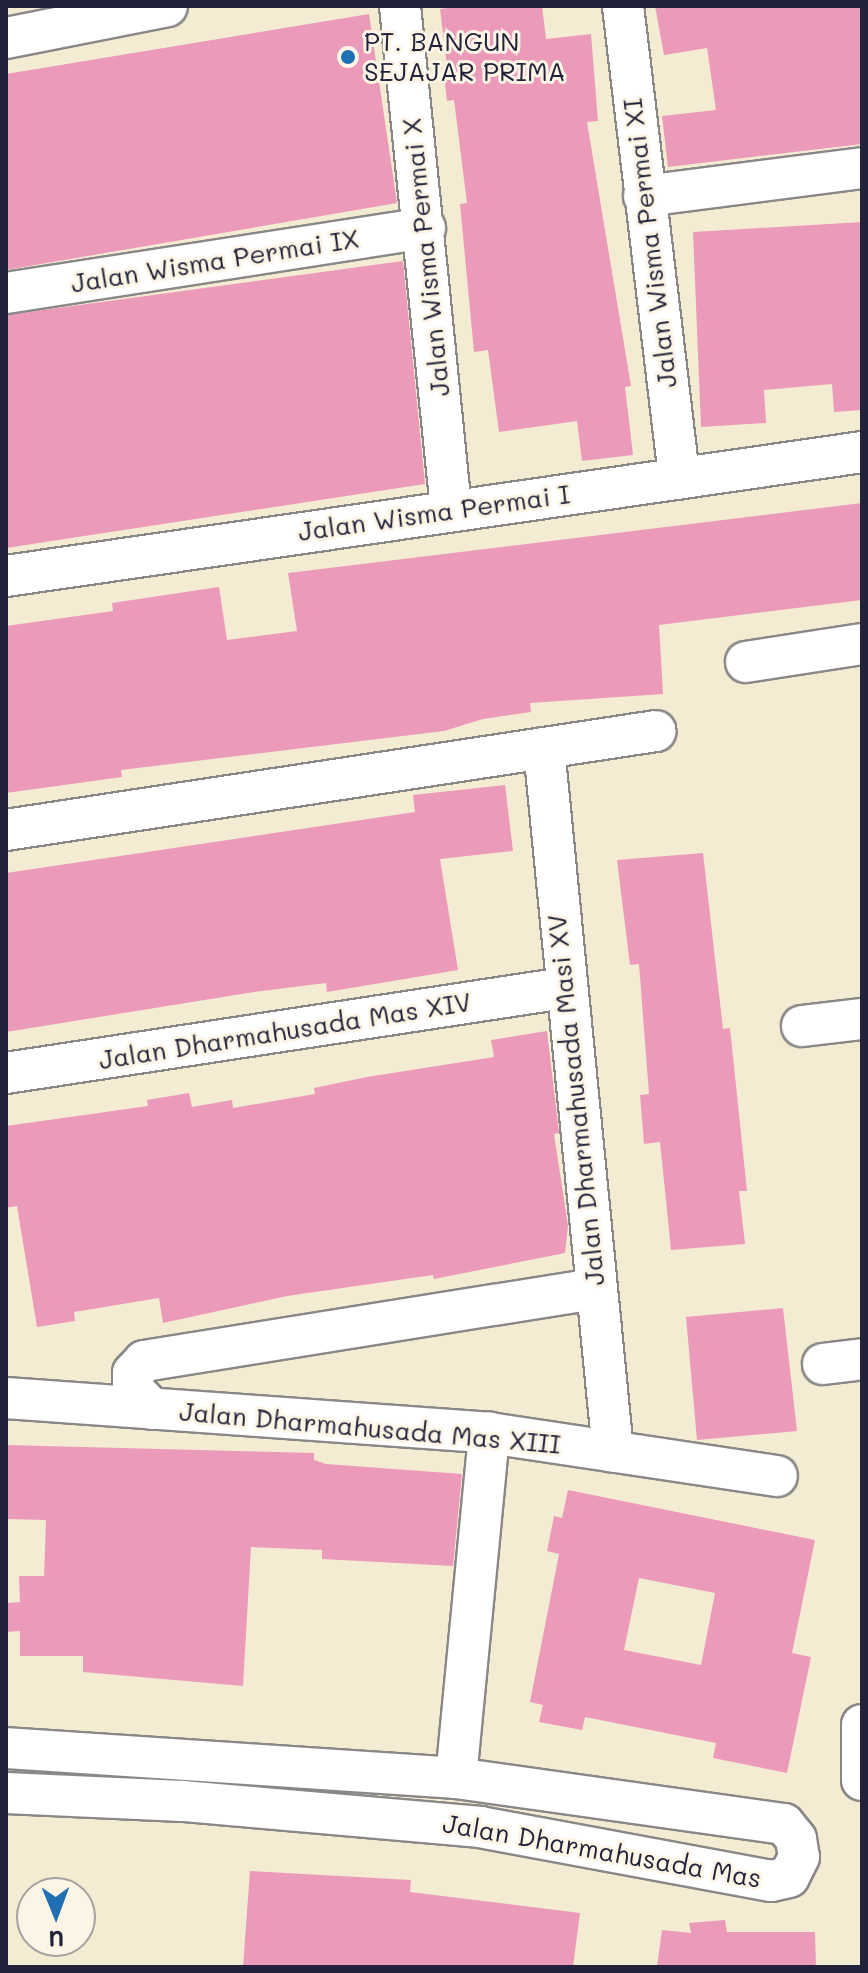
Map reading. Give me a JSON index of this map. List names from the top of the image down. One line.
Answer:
{"streets":{"street":["Jalan Wisma Permai XI","Jalan Wisma Permai X","Jalan Wisma Permai IX","Jalan Wisma Permai I","Jalan Dharmahusada Mas XIV","Jalan Dharmahusada Masi XV","Jalan Dharmahusada Mas XIII","Jalan Dharmahusada Mas"]},"crossings":[["Jalan Wisma Permai XI","Jalan Wisma Permai I"],["Jalan Wisma Permai X","Jalan Wisma Permai IX"],["Jalan Wisma Permai X","Jalan Wisma Permai I"],["Jalan Dharmahusada Mas XIV","Jalan Dharmahusada Masi XV"],["Jalan Dharmahusada Masi XV","Jalan Dharmahusada Mas XIII"]],"places":["PT. BANGUN SEJAJAR PRIMA"],"north":"bottom"}
